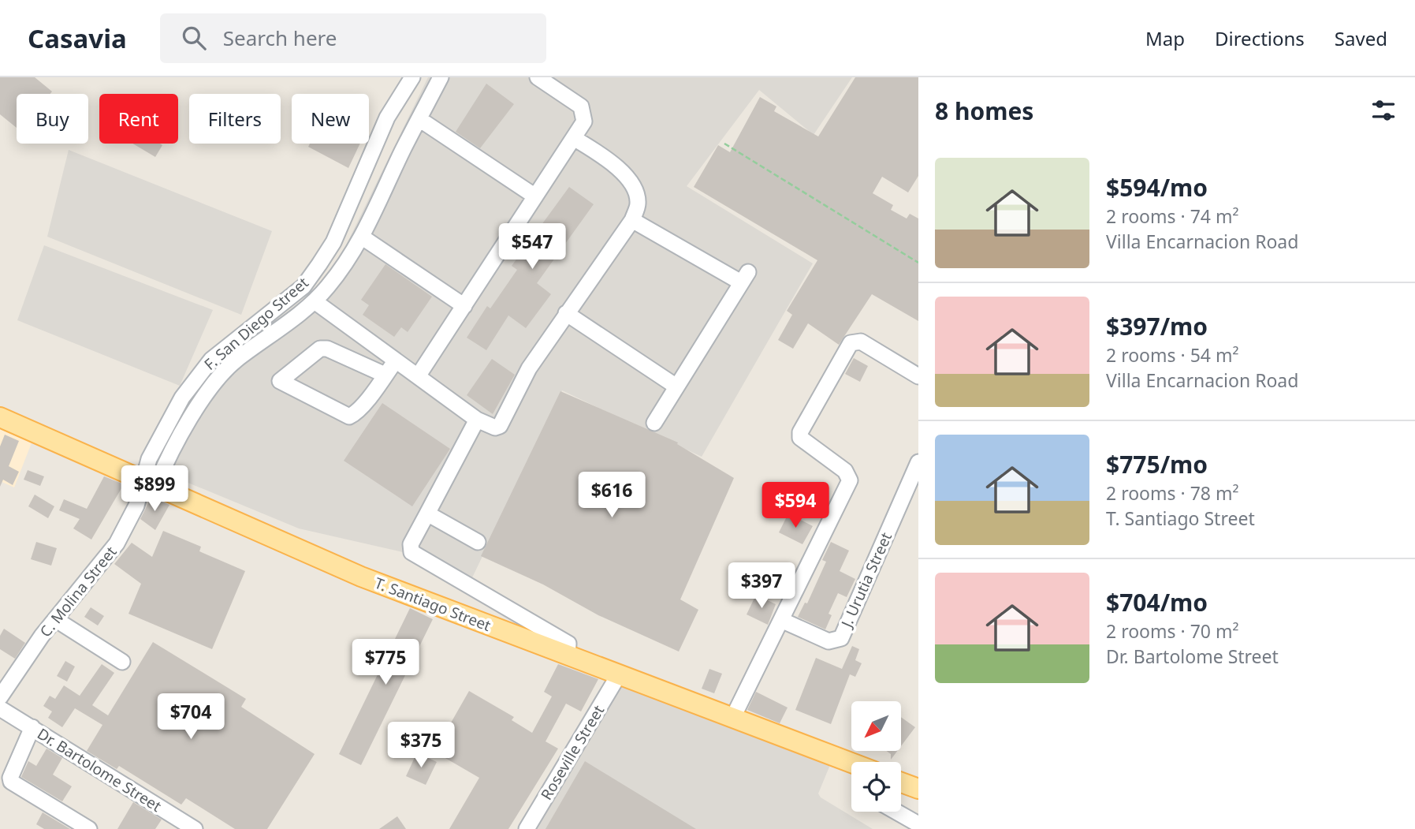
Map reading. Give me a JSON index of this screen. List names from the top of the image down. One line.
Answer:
{"streets":{"main road":["T. Santiago Street"],"street":["F. San Diego Street","J. Urutia Street","C. Molina Street","Roseville Street","Dr. Bartolome Street"]},"crossings":[["F. San Diego Street","C. Molina Street"],["F. San Diego Street","T. Santiago Street"],["C. Molina Street","T. Santiago Street"],["T. Santiago Street","Roseville Street"]],"north":"bottom left","page":{"header":"Casavia","search":"Search here","nav":["Map","Directions","Saved"],"heading":"8 homes","chip":["Buy","Rent","Filters","New"],"list":[{"name":"$594/mo","note":"2 rooms · 74 m² · Villa Encarnacion Road"},{"name":"$397/mo","note":"2 rooms · 54 m² · Villa Encarnacion Road"},{"name":"$775/mo","note":"2 rooms · 78 m² · T. Santiago Street"},{"name":"$704/mo","note":"2 rooms · 70 m² · Dr. Bartolome Street"}],"price":["$547","$899","$616","$594","$397","$775","$704","$375"]}}
